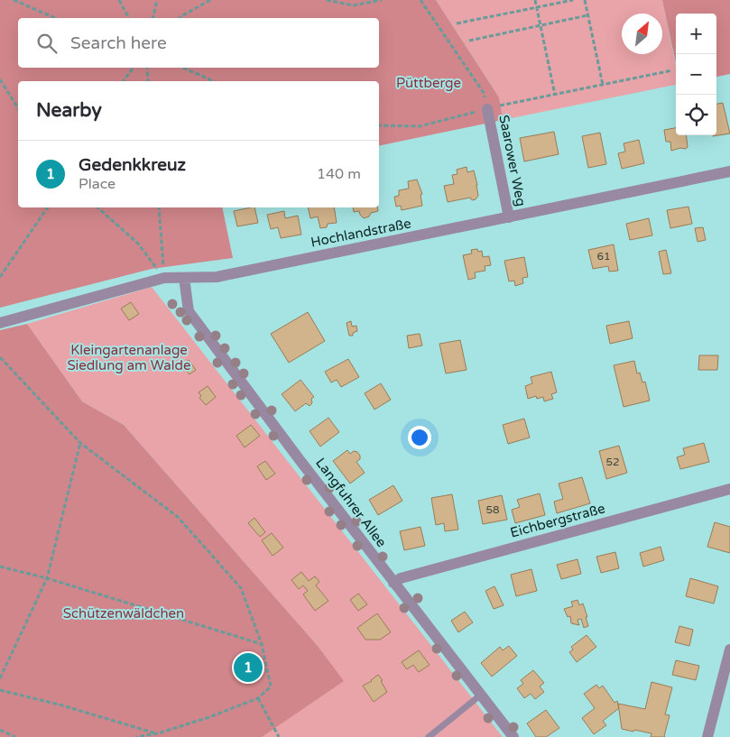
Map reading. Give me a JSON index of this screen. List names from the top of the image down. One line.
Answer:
{"streets":{"street":["Saarower Weg","Hochlandstraße","Langfuhrer Allee","Eichbergstraße"]},"crossings":[["Saarower Weg","Hochlandstraße"],["Hochlandstraße","Langfuhrer Allee"],["Langfuhrer Allee","Eichbergstraße"]],"parks":["Püttberge","Kleingartenanlage Siedlung am Walde","Schützenwäldchen"],"house_numbers":["61","52","58"],"north":"top right","page":{"map_buttons":["+","−"],"search":"Search here","heading":"Nearby","list":[{"mark":"1","name":"Gedenkkreuz","note":"Place","value":"140 m"}],"pins":"1"}}
